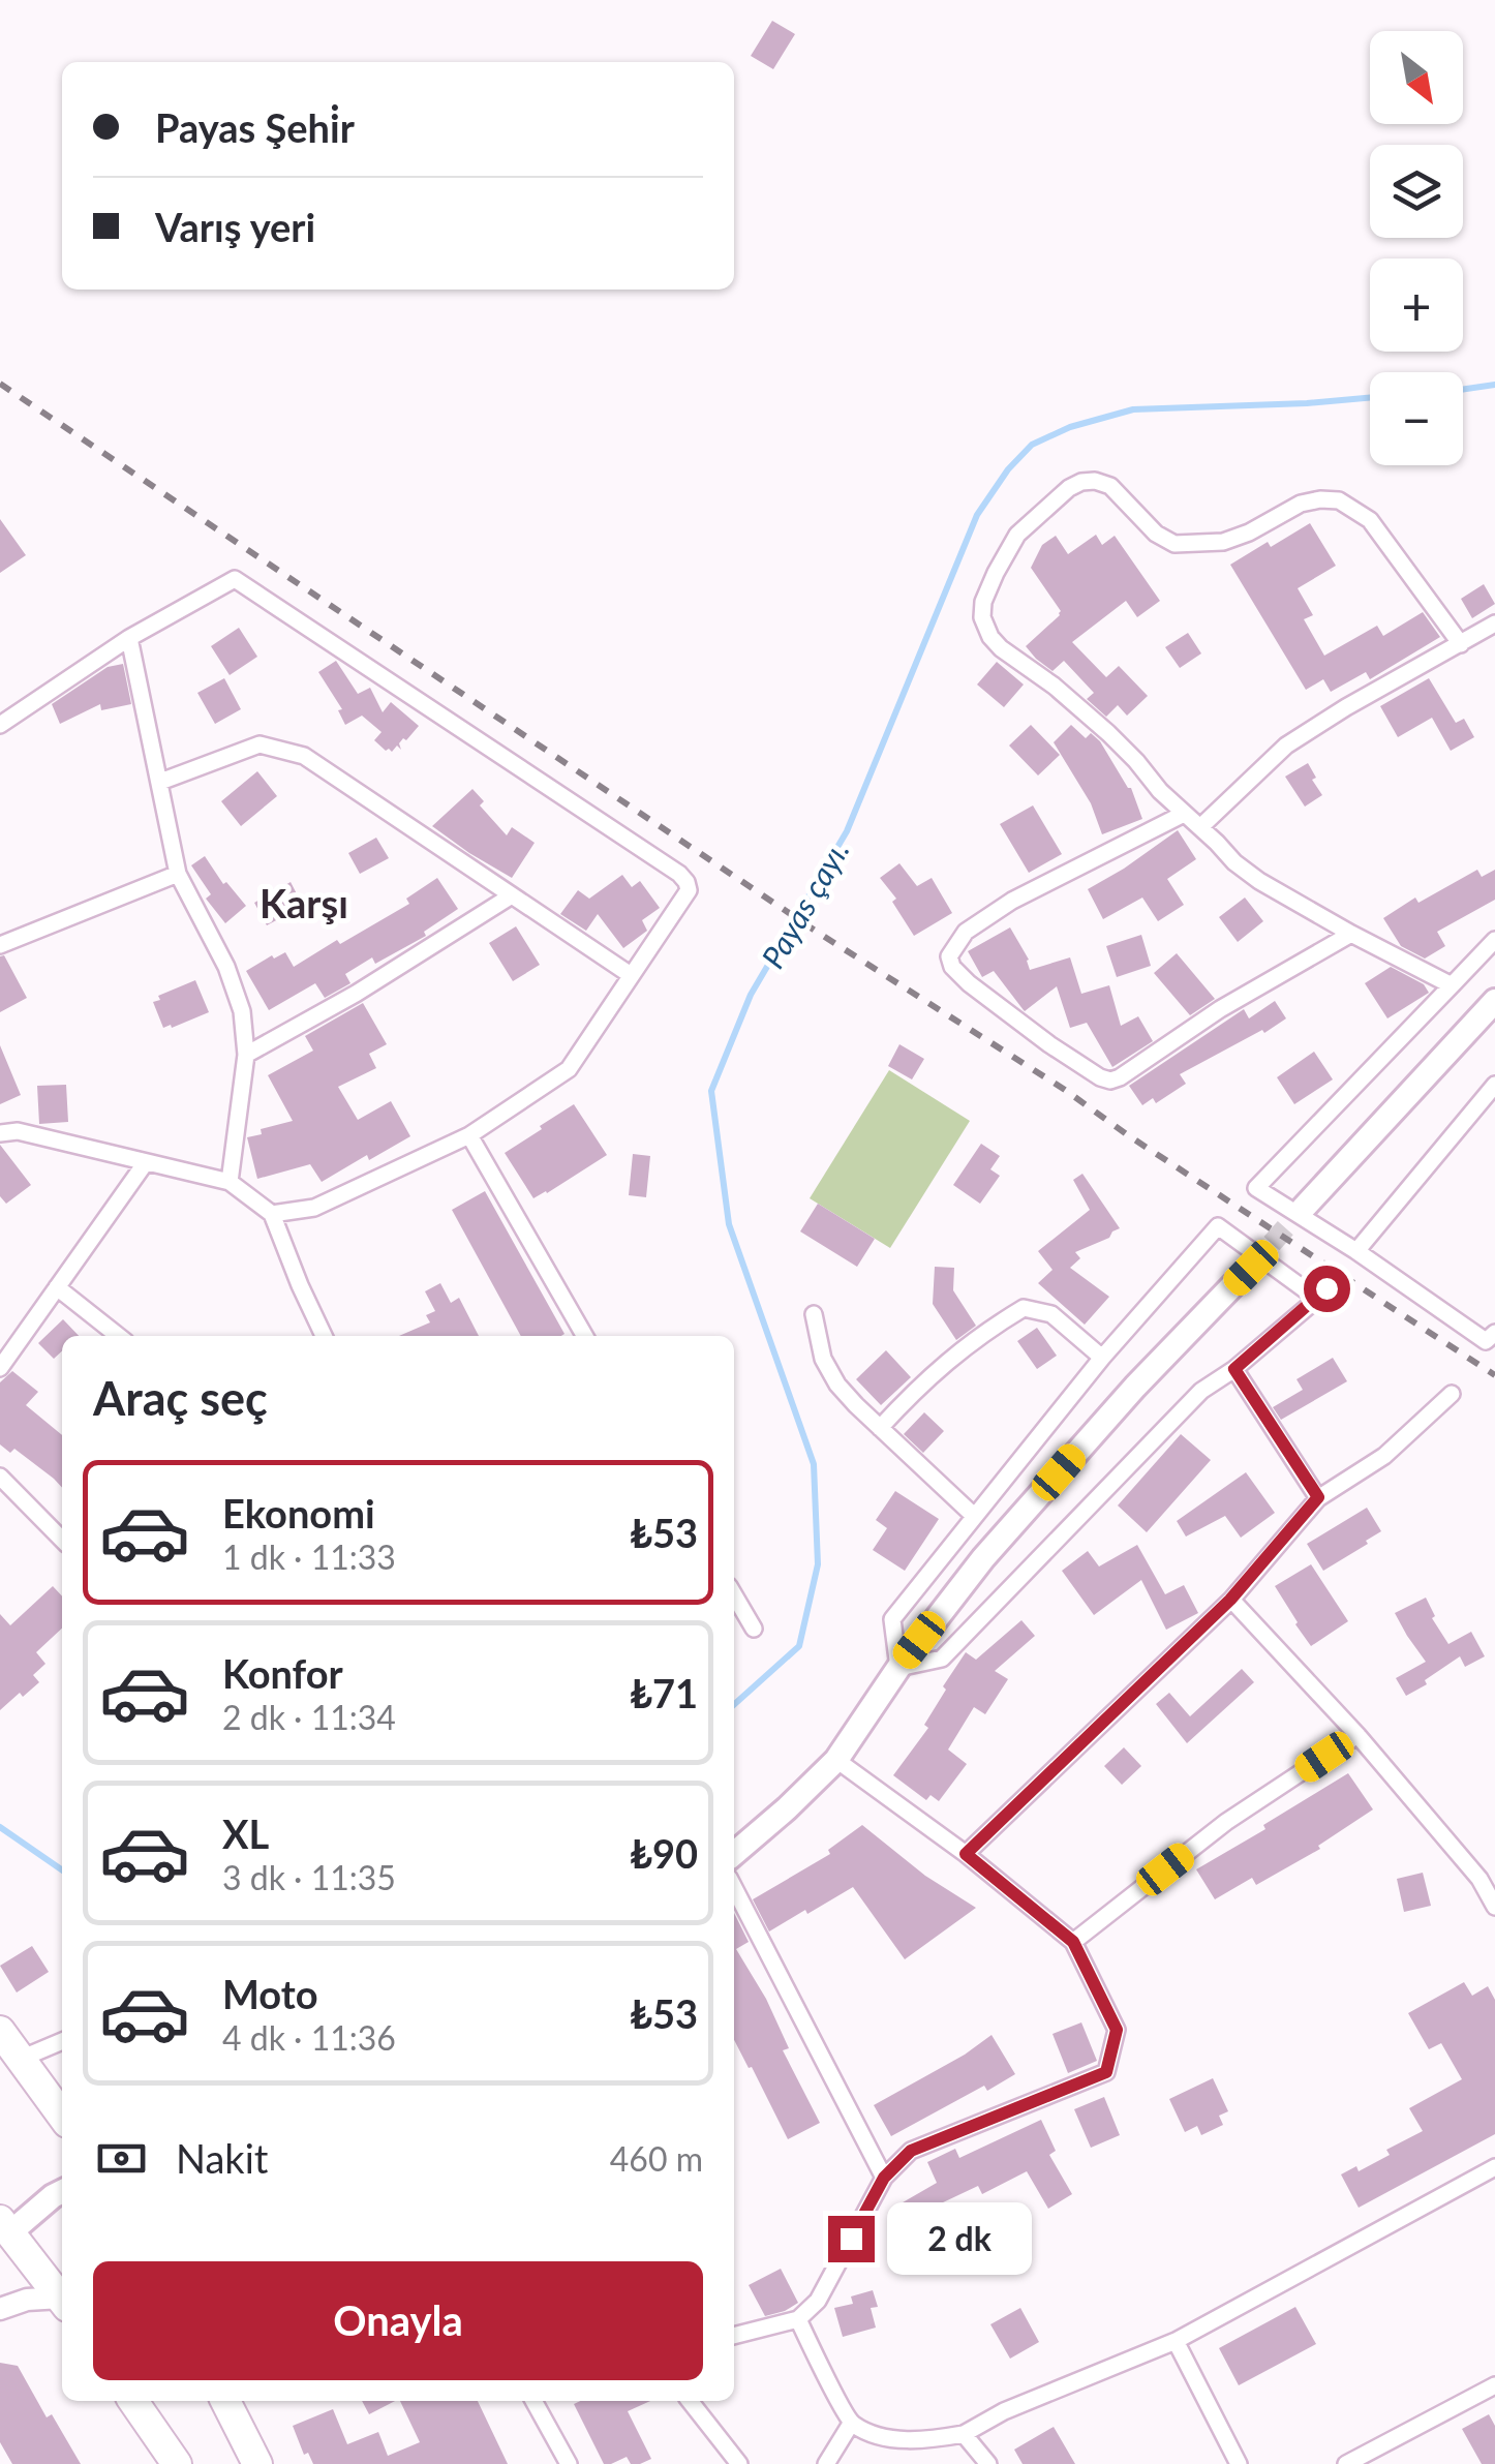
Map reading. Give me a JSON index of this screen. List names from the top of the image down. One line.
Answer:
{"districts":["Karşı"],"water":["Payas çayı."],"north":"bottom right","page":{"map_buttons":["+","−"],"banner":["Payas Şehi̇r","Varış yeri"],"heading":"Araç seç","list":[{"name":"Ekonomi","note":"1 dk · 11:33","value":"₺53"},{"name":"Konfor","note":"2 dk · 11:34","value":"₺71"},{"name":"XL","note":"3 dk · 11:35","value":"₺90"},{"name":"Moto","note":"4 dk · 11:36","value":"₺53"}],"pay":["Nakit","460 m"],"bubble":"2 dk","buttons":"Onayla"}}
